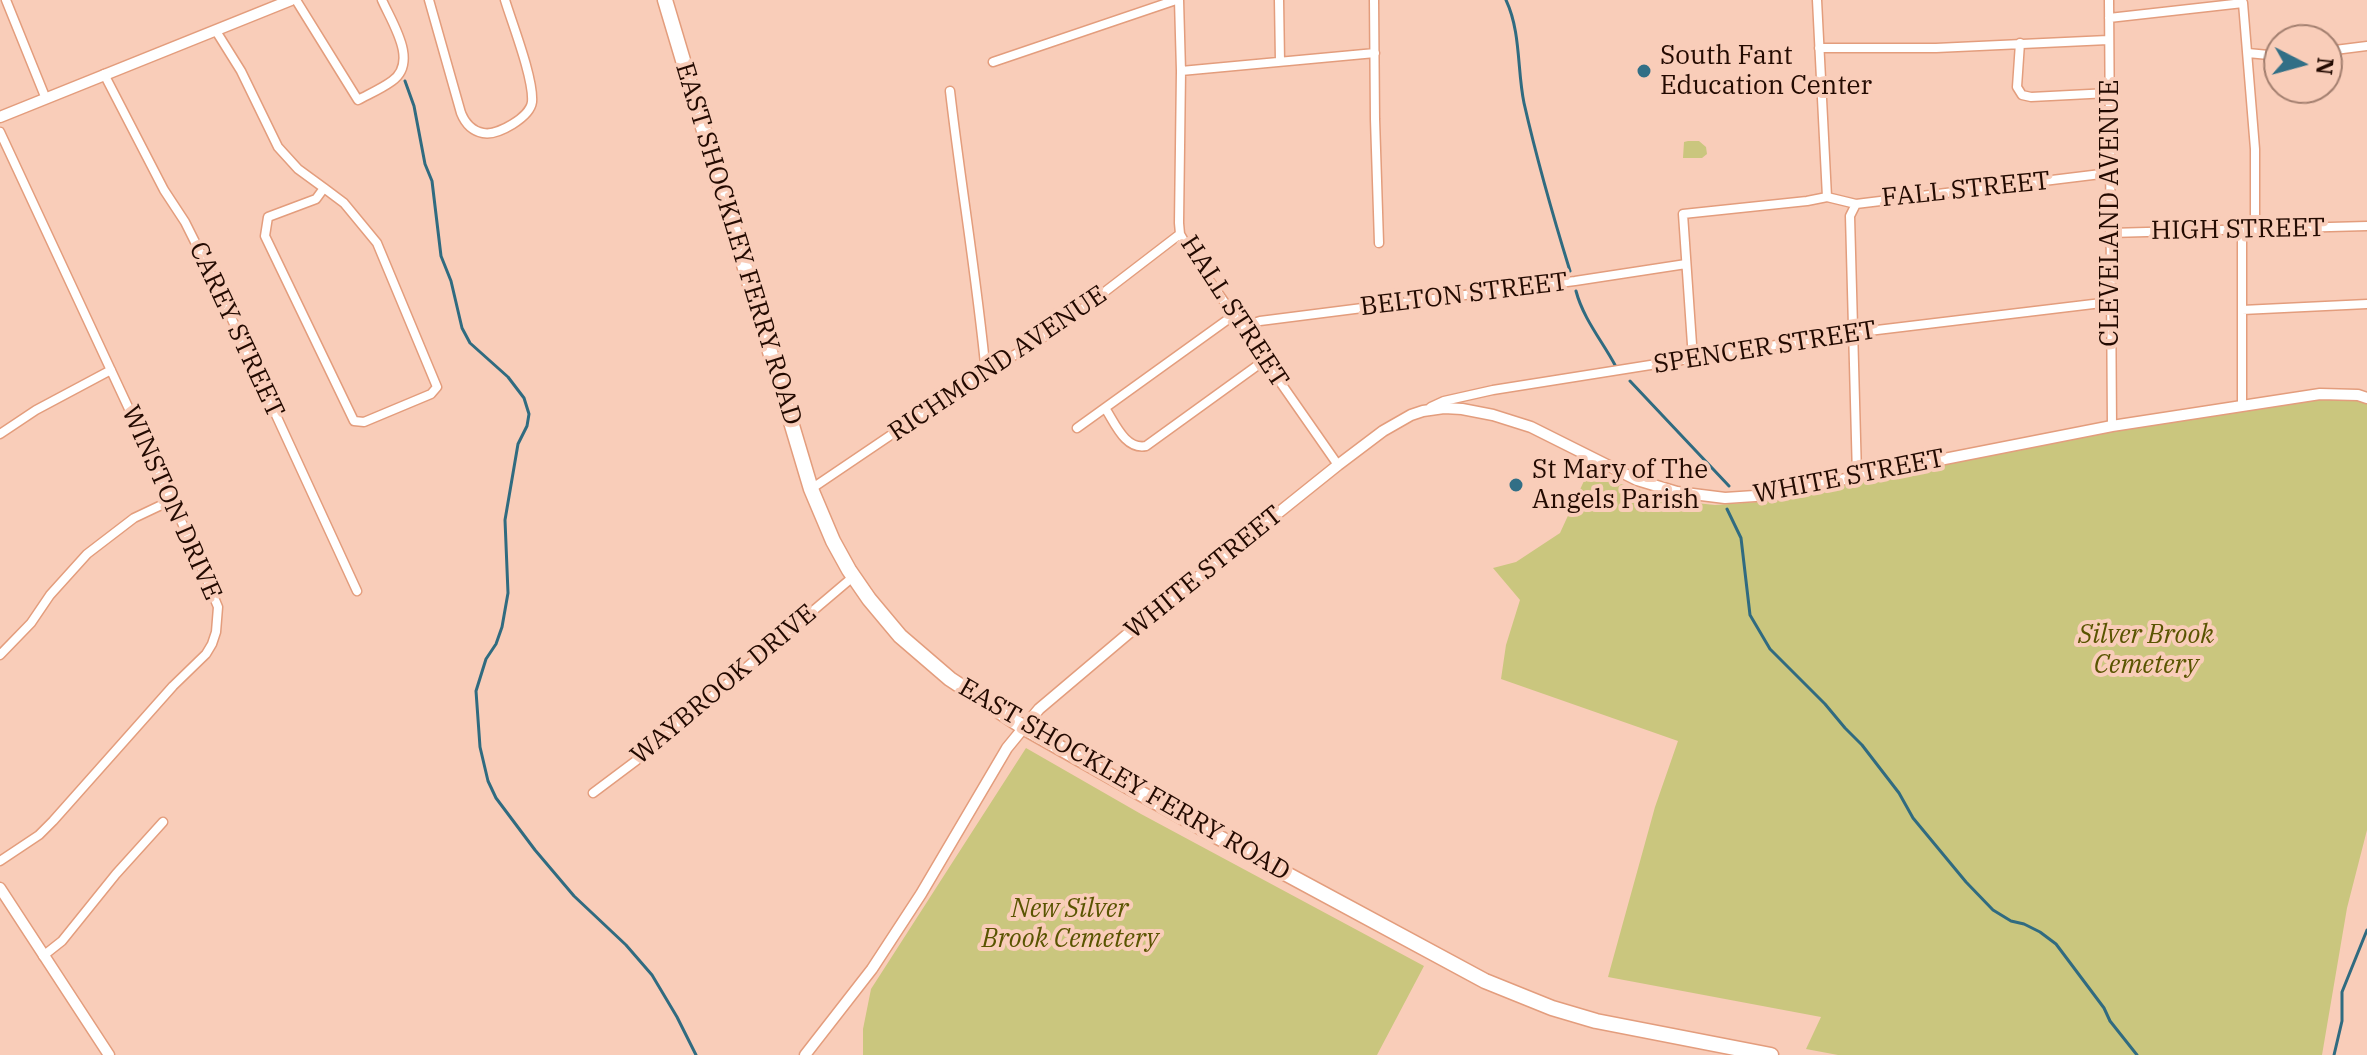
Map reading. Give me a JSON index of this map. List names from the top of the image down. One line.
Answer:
{"streets":{"highway":["EAST SHOCKLEY FERRY ROAD"],"street":["FALL STREET","CLEVELAND AVENUE","HIGH STREET","BELTON STREET","HALL STREET","CAREY STREET","SPENCER STREET","RICHMOND AVENUE","WHITE STREET","WINSTON DRIVE","WAYBROOK DRIVE"]},"crossings":[["FALL STREET","CLEVELAND AVENUE"],["FALL STREET","SPENCER STREET"],["FALL STREET","WHITE STREET"],["CLEVELAND AVENUE","HIGH STREET"],["CLEVELAND AVENUE","SPENCER STREET"],["CLEVELAND AVENUE","WHITE STREET"],["EAST SHOCKLEY FERRY ROAD","RICHMOND AVENUE"],["EAST SHOCKLEY FERRY ROAD","WHITE STREET"],["EAST SHOCKLEY FERRY ROAD","WAYBROOK DRIVE"],["BELTON STREET","HALL STREET"],["HALL STREET","RICHMOND AVENUE"],["HALL STREET","WHITE STREET"],["SPENCER STREET","WHITE STREET"]],"parks":["Silver Brook Cemetery","New Silver Brook Cemetery"],"places":["South Fant Education Center","St Mary of The Angels Parish"],"north":"right"}
